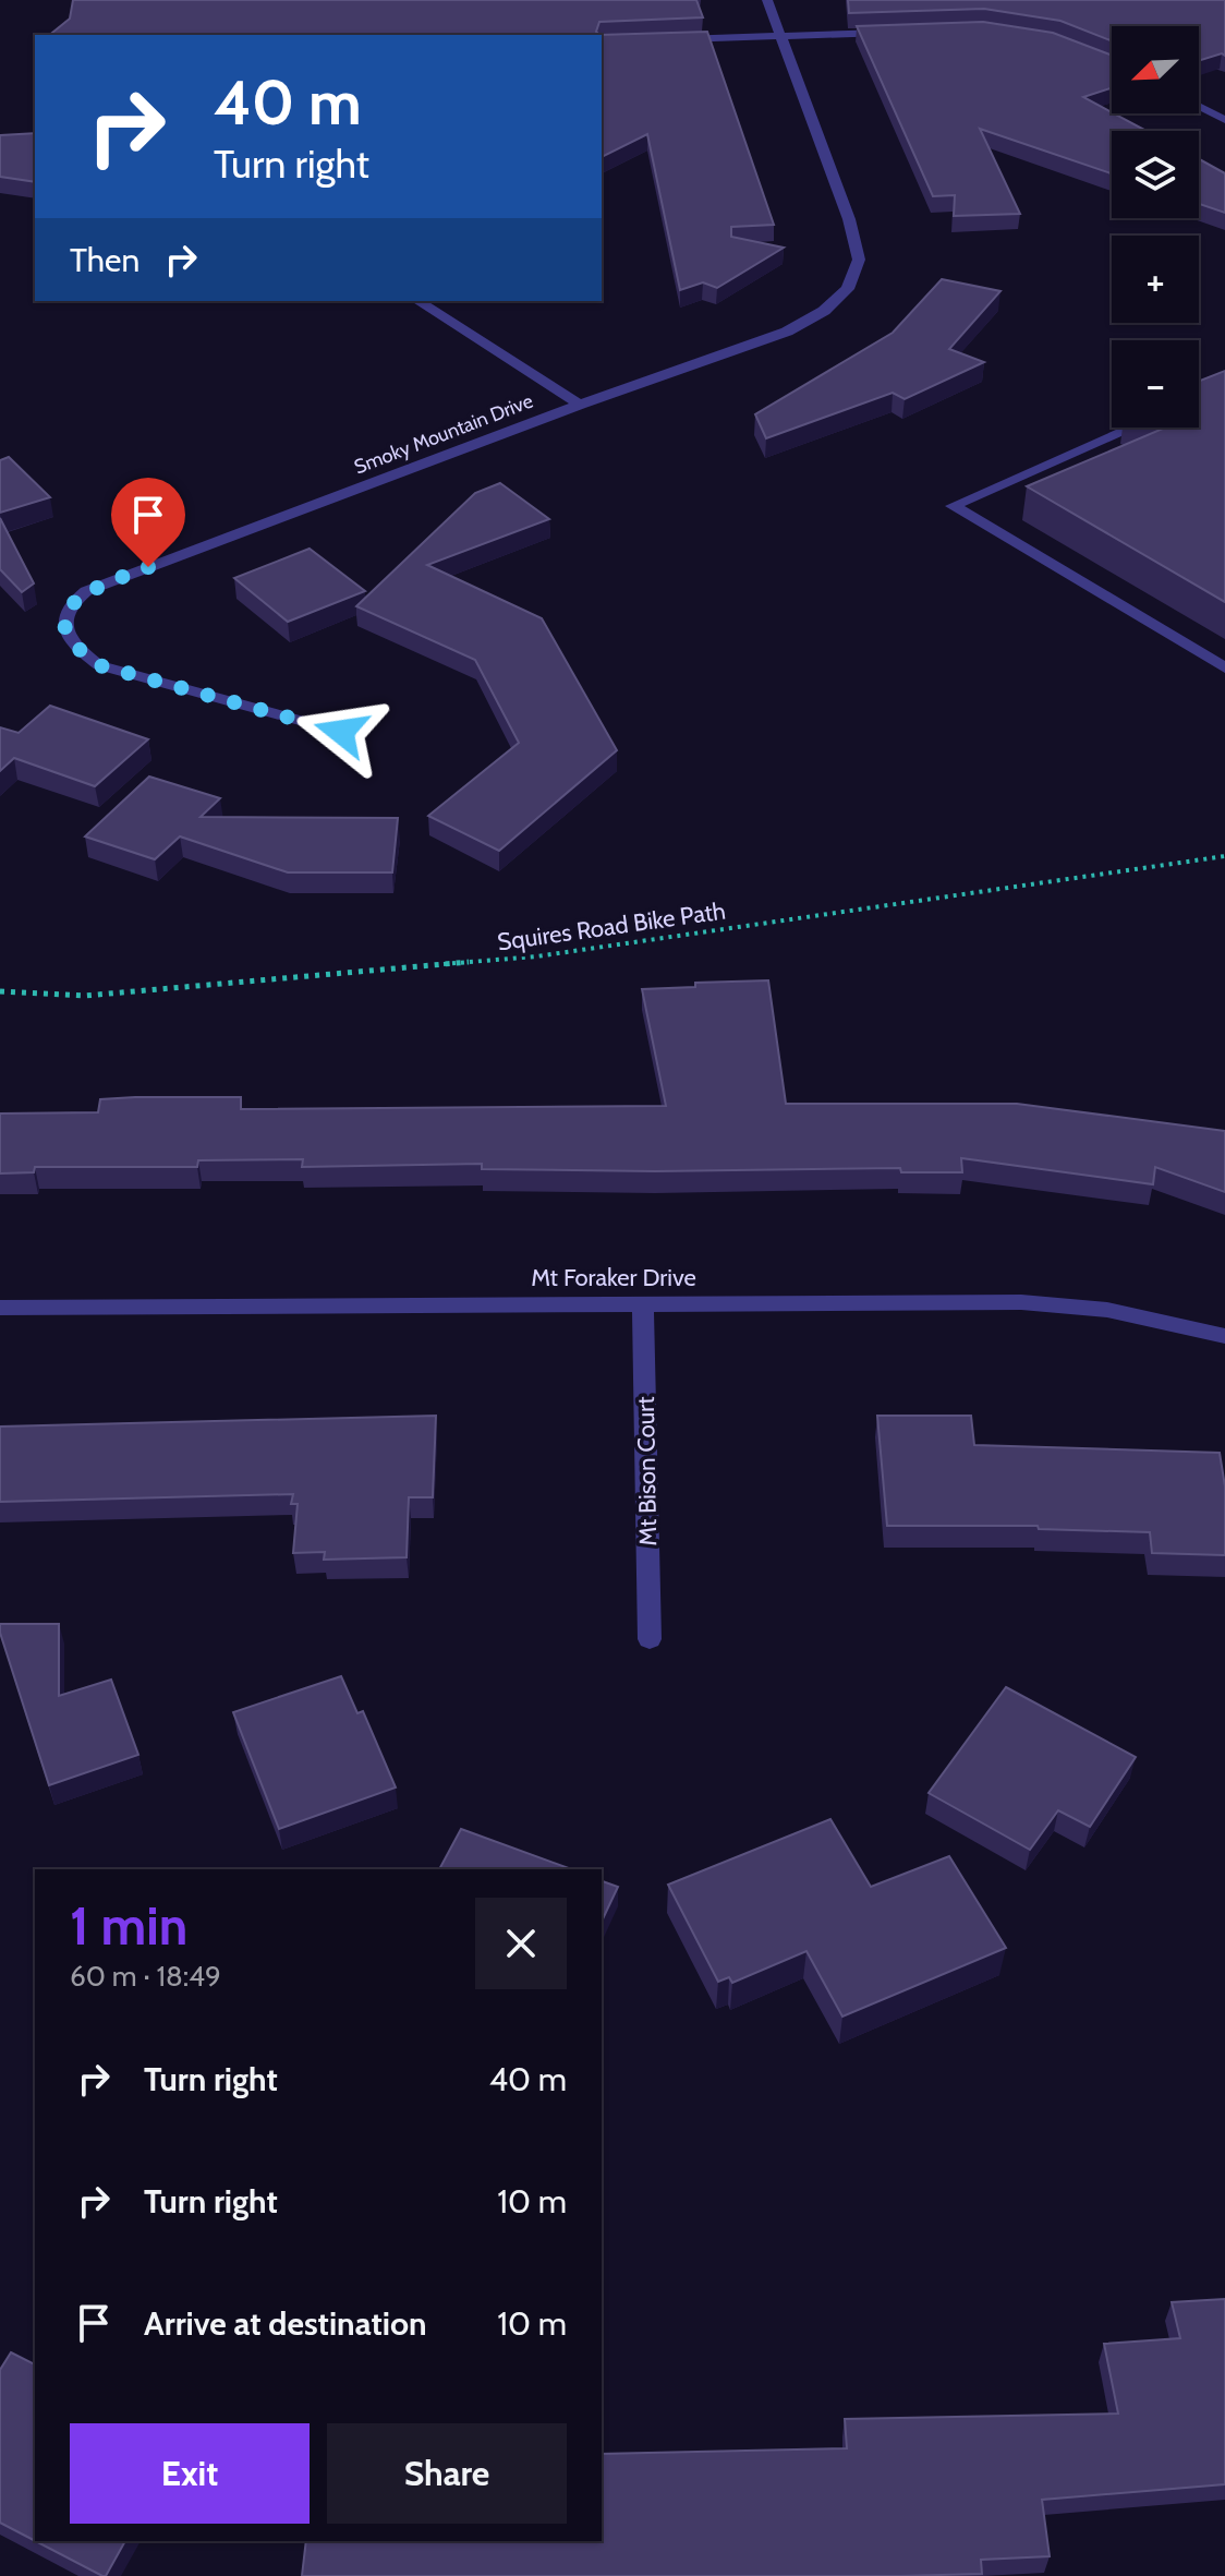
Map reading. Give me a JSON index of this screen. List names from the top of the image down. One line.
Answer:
{"streets":{"street":["Smoky Mountain Drive","Mt Foraker Drive","Mt Bison Court"],"path":["Squires Road Bike Path"]},"crossings":[["Mt Foraker Drive","Mt Bison Court"]],"north":"bottom left","page":{"map_buttons":["+","−"],"turn":["40 m","Turn right"],"then":"Then","heading":["1 min","60 m · 18:49"],"list":[{"name":"Turn right","value":"40 m"},{"name":"Turn right","value":"10 m"},{"name":"Arrive at destination","value":"10 m"}],"buttons":["Exit","Share"]}}
